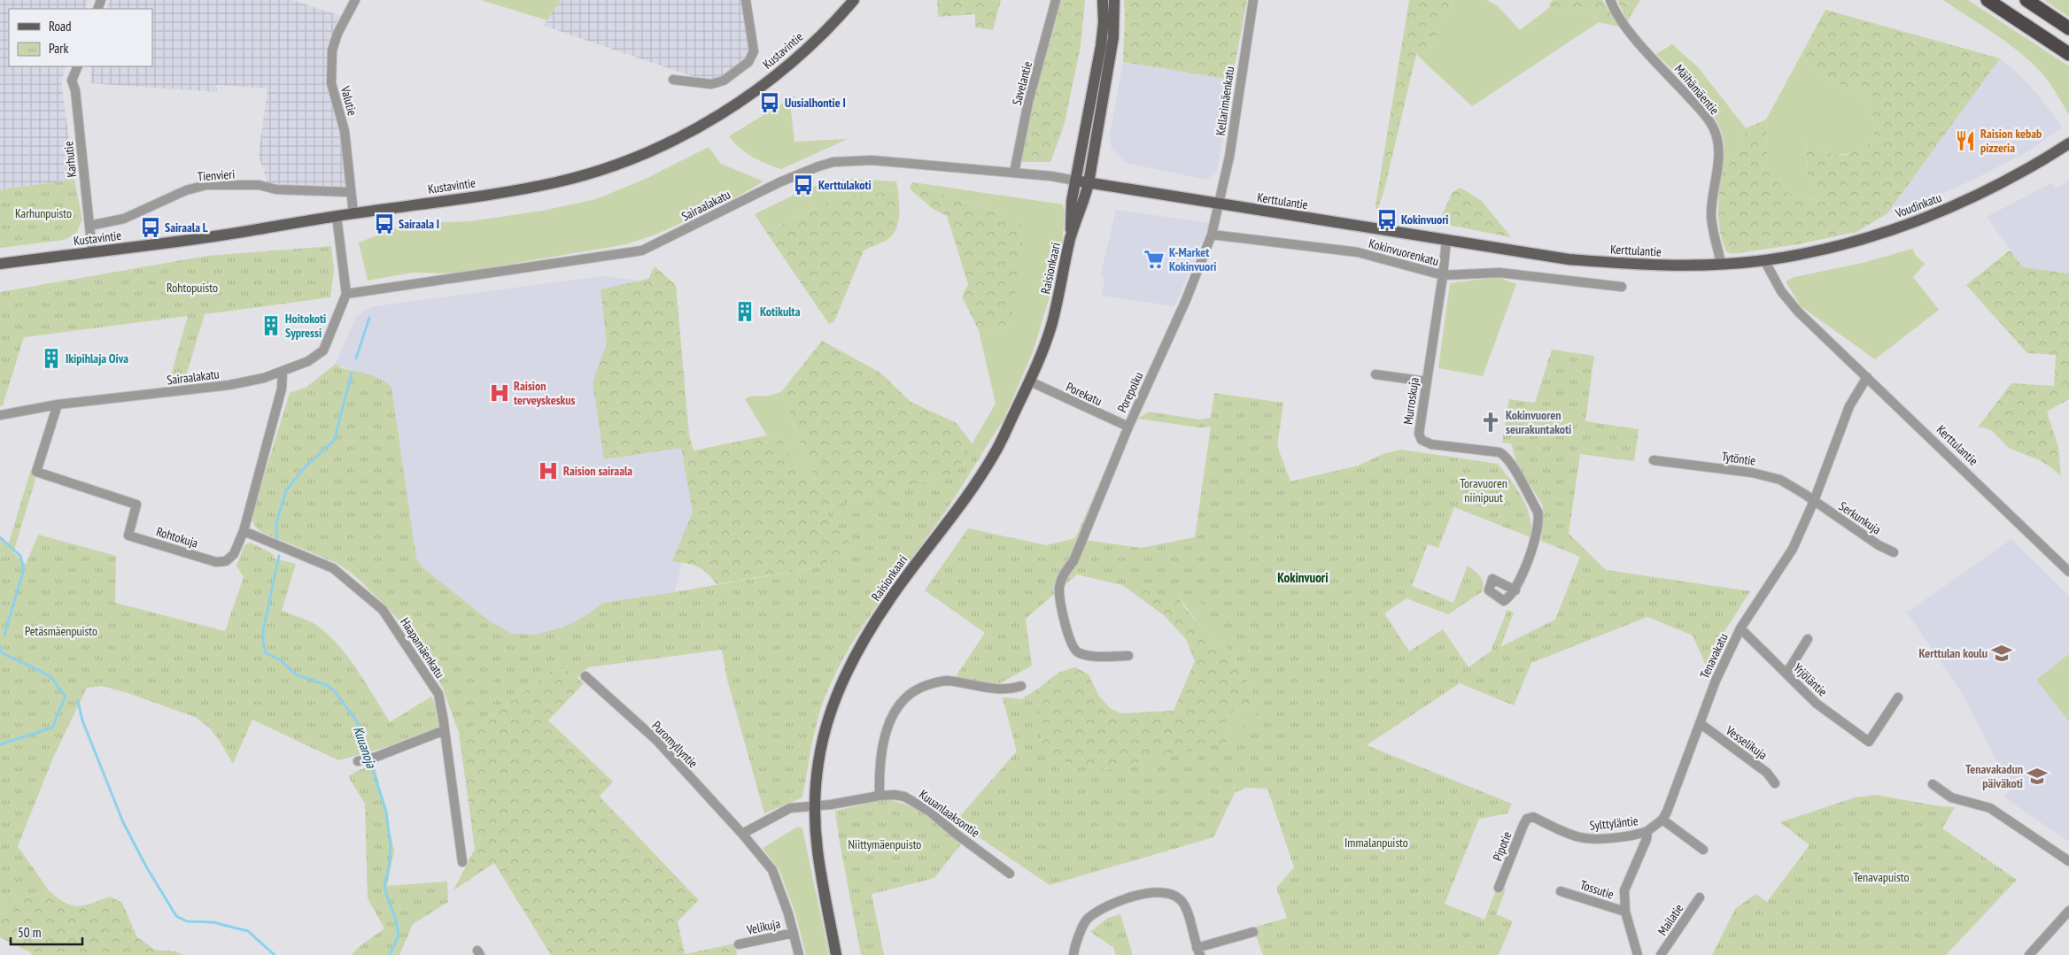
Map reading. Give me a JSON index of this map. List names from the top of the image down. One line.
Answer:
{"streets":{"main road":["Kustavintie","Kerttulantie","Voudinkatu","Raisionkaari"],"street":["Savelantie","Mäihämäentie","Valutie","Kellarimäenkatu","Karhutie","Tienvieri","Sairaalakatu","Kokinvuorenkatu","Porepolku","Porekatu","Murroskuja","Tytöntie","Serkunkuja","Rohtokuja","Haapamäenkatu","Tenavakatu","Yrjöläntie","Vesselikuja","Puromyllyntie","Kuuanlaaksontie","Sylttyläntie","Pipotie","Tossutie","Mailatie","Velikuja"]},"crossings":[["Kustavintie","Valutie"],["Kustavintie","Karhutie"],["Kustavintie","Sairaalakatu"],["Savelantie","Sairaalakatu"],["Mäihämäentie","Kerttulantie"],["Valutie","Tienvieri"],["Kellarimäenkatu","Kerttulantie"],["Karhutie","Tienvieri"],["Kerttulantie","Sairaalakatu"],["Kerttulantie","Voudinkatu"],["Kerttulantie","Raisionkaari"],["Kerttulantie","Murroskuja"],["Kerttulantie","Tenavakatu"],["Sairaalakatu","Raisionkaari"],["Sairaalakatu","Rohtokuja"],["Kokinvuorenkatu","Porepolku"],["Kokinvuorenkatu","Murroskuja"],["Raisionkaari","Porekatu"],["Raisionkaari","Kuuanlaaksontie"],["Porepolku","Porekatu"],["Tytöntie","Serkunkuja"],["Tytöntie","Tenavakatu"],["Serkunkuja","Tenavakatu"],["Rohtokuja","Haapamäenkatu"],["Tenavakatu","Yrjöläntie"],["Tenavakatu","Vesselikuja"],["Puromyllyntie","Velikuja"],["Sylttyläntie","Pipotie"]],"districts":["Kokinvuori"],"water":["Kuuanoja"],"parks":["Karhunpuisto","Rohtopuisto","Toravuoren niinipuut","Petäsmäenpuisto","Immalanpuisto","Niittymäenpuisto","Tenavapuisto"],"places":{"bus stop":["Uusialhontie I","Kerttulakoti","Kokinvuori","Sairaala I","Sairaala L"],"restaurant":["Raision kebab pizzeria"],"supermarket":["K-Market Kokinvuori"],"building":["Kotikulta","Hoitokoti Sypressi","Ikipihlaja Oiva"],"hospital":["Raision terveyskeskus","Raision sairaala"],"church":["Kokinvuoren seurakuntakoti"],"school or university":["Kerttulan koulu","Tenavakadun päiväkoti"]},"legend":["Road","Park"],"scale_bar":"50 m"}
